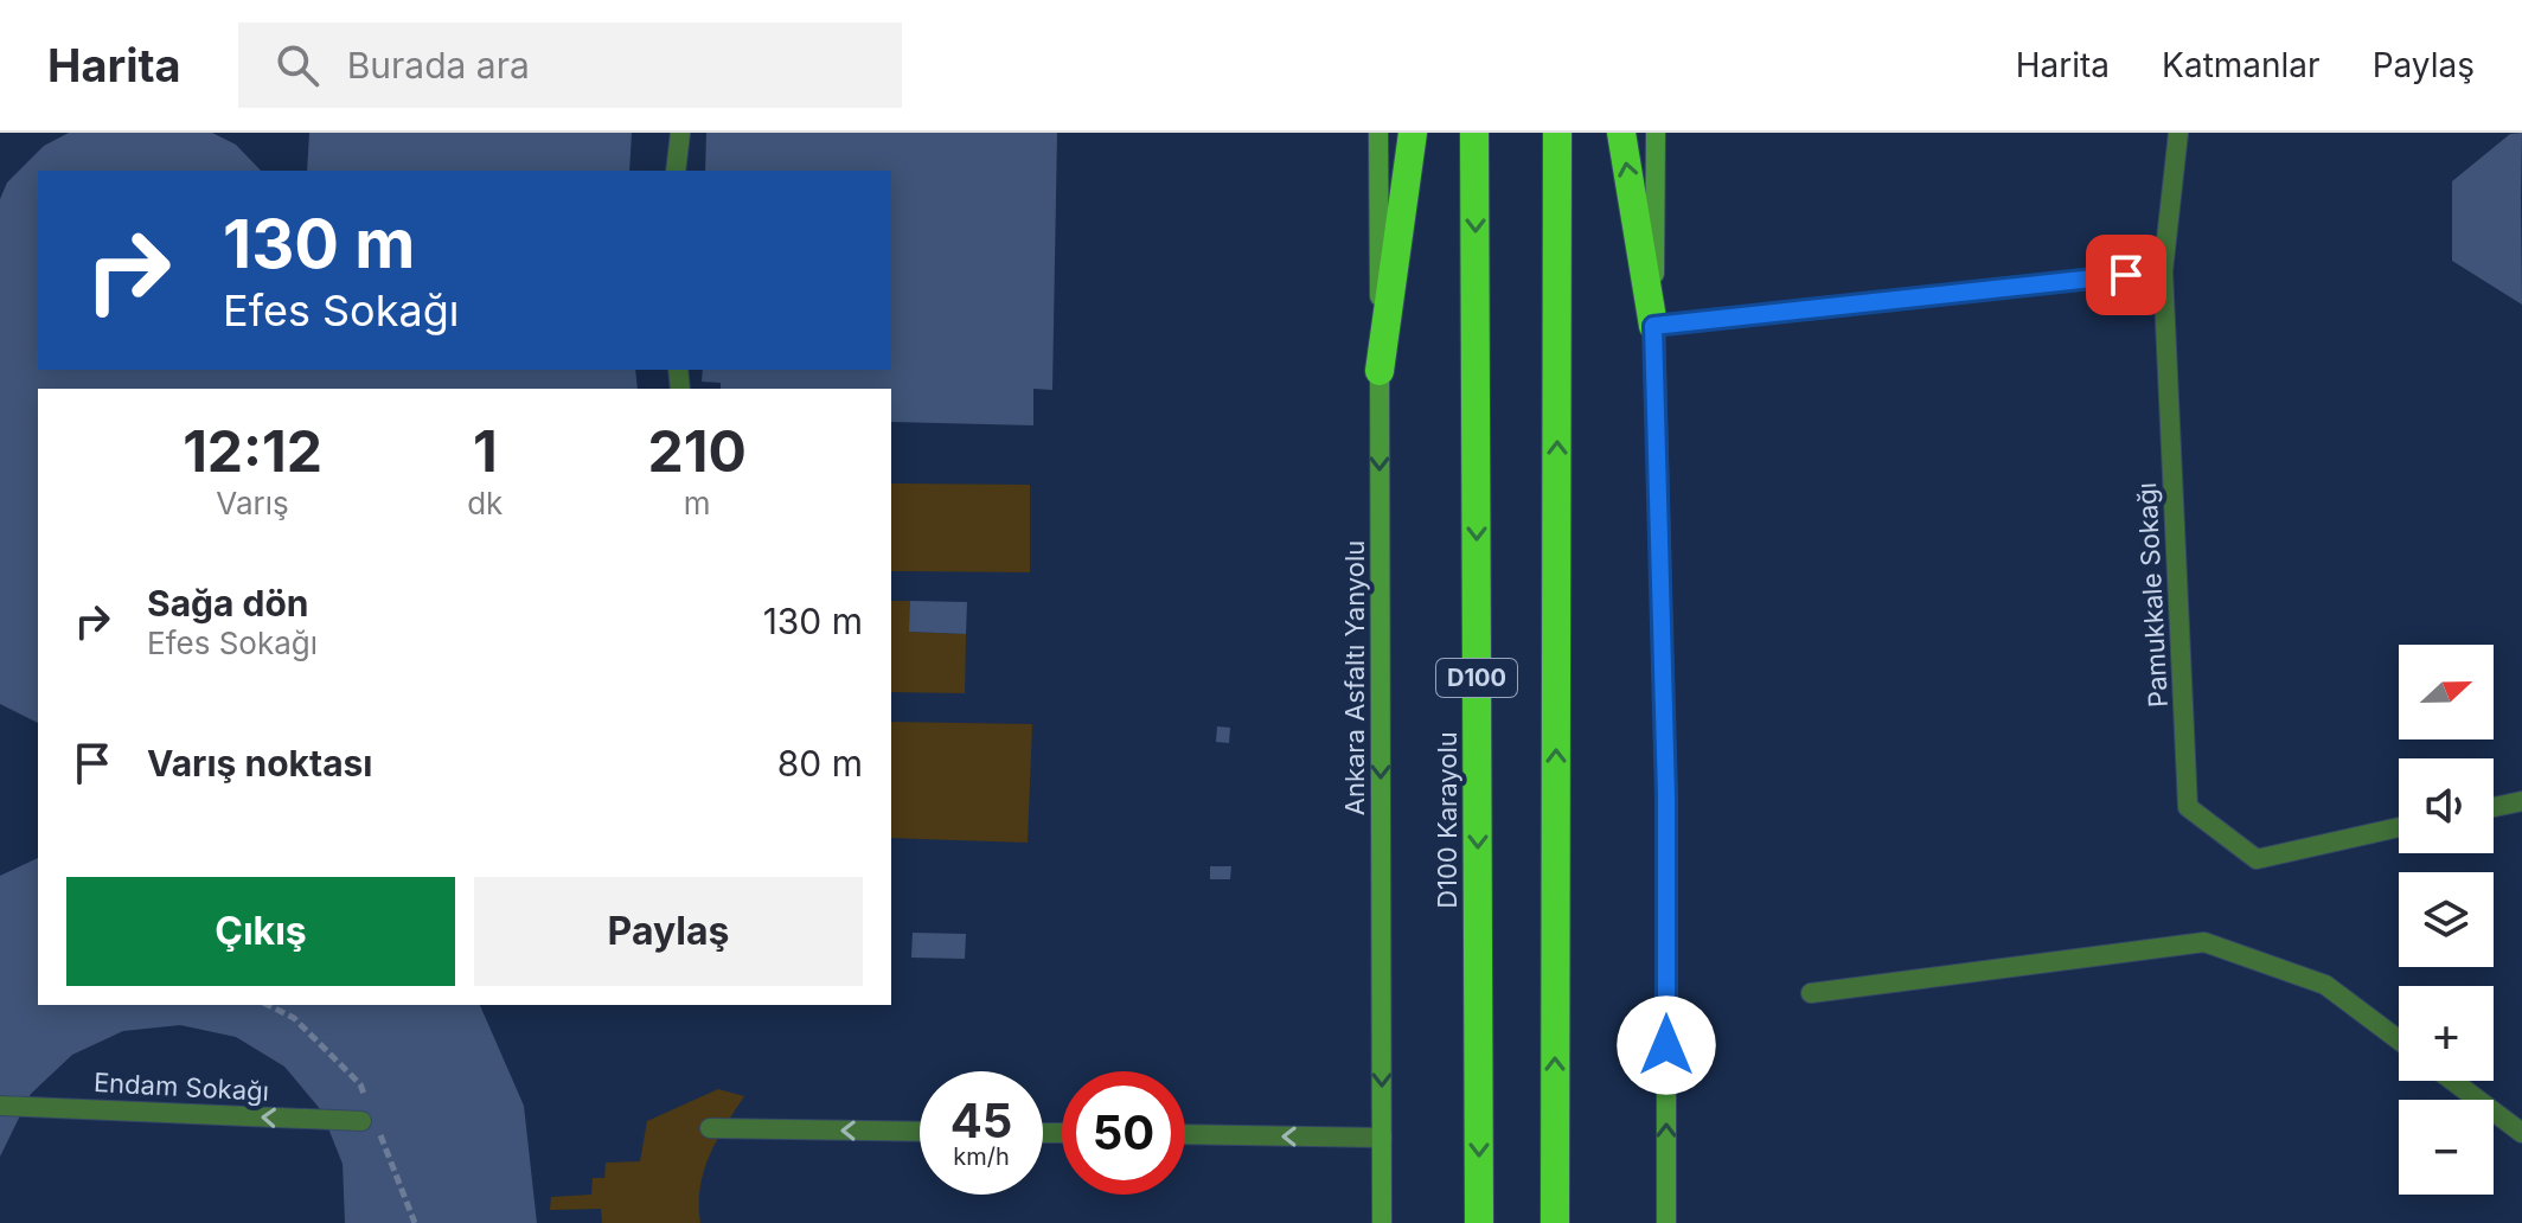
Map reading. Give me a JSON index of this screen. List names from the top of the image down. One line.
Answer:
{"streets":{"highway":["D100","D100 Karayolu"],"main road":["Ankara Asfaltı Yanyolu"],"street":["Pamukkale Sokağı","Endam Sokağı"]},"one_way":["Ankara Asfaltı Yanyolu","Endam Sokağı"],"north":"right","page":{"header":"Harita","search":"Burada ara","nav":["Harita","Katmanlar","Paylaş"],"turn":["130 m","Efes Sokağı"],"eta":["12:12","Varış","1","dk","210","m"],"list":[{"name":"Sağa dön","note":"Efes Sokağı","value":"130 m"},{"name":"Varış noktası","value":"80 m"}],"map_buttons":["+","−"],"buttons":["Çıkış","Paylaş"],"speed":"45 km/h","limit":"50"}}
